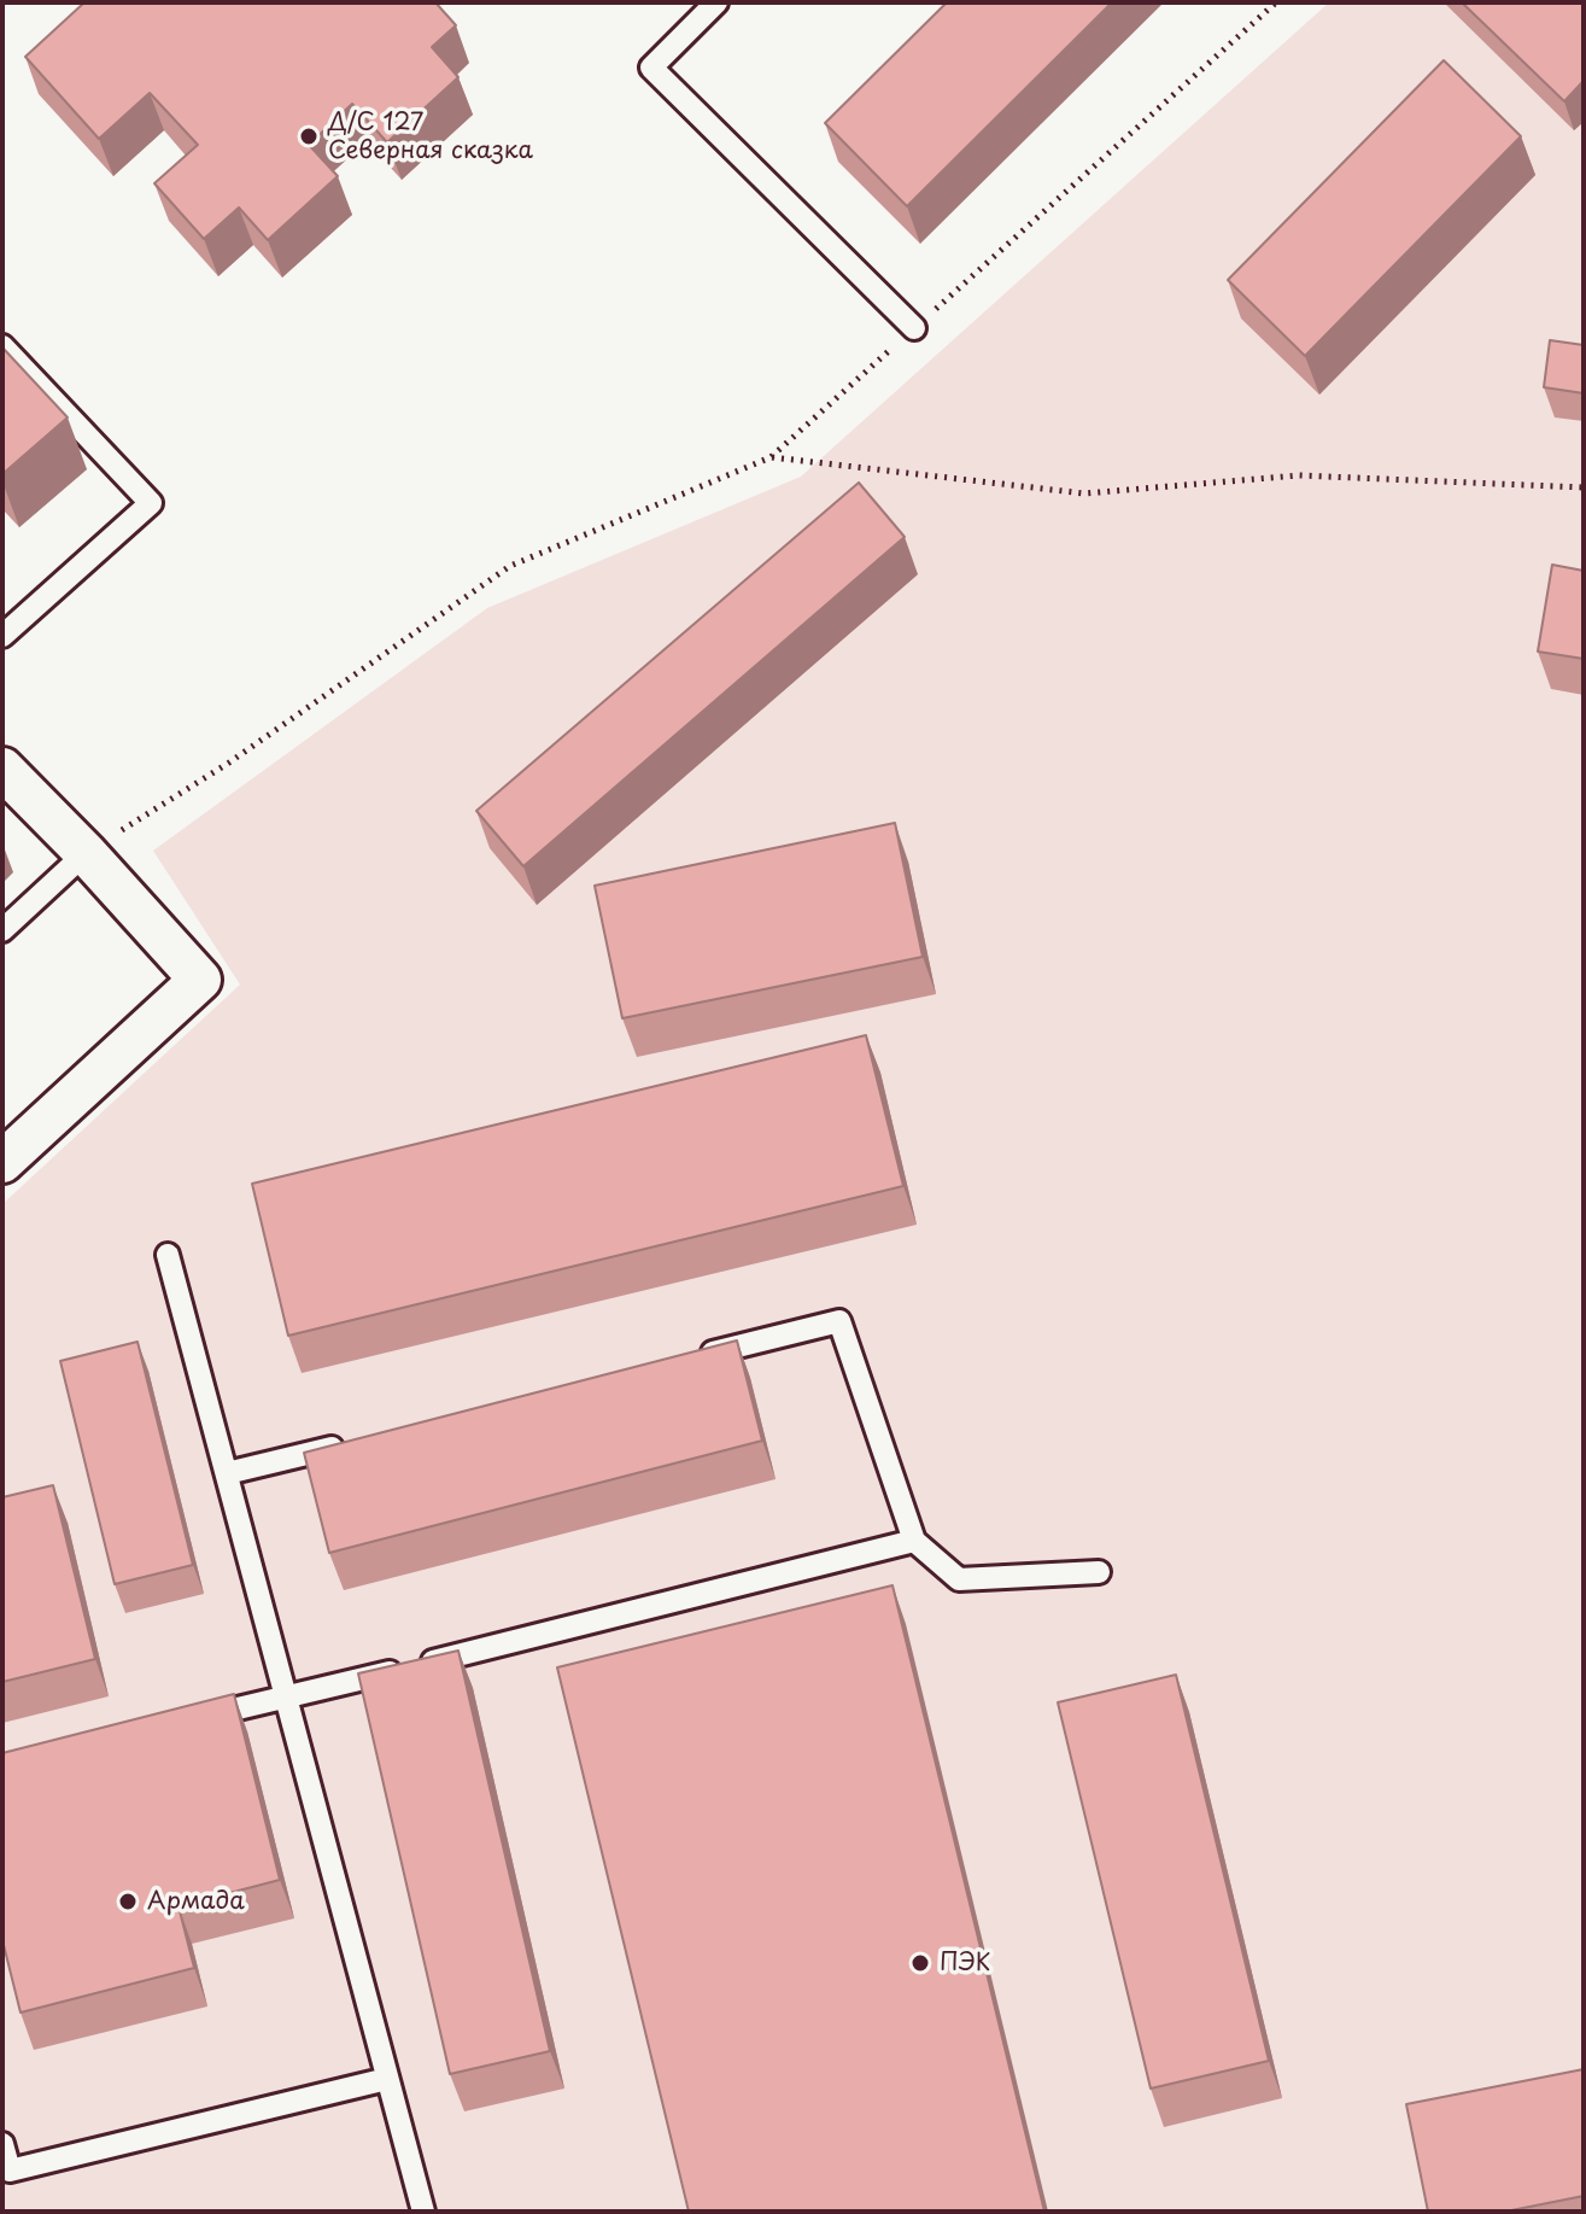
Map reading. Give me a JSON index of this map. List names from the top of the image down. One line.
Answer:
{"places":["Д/С 127 Северная сказка","Армада","ПЭК"]}
